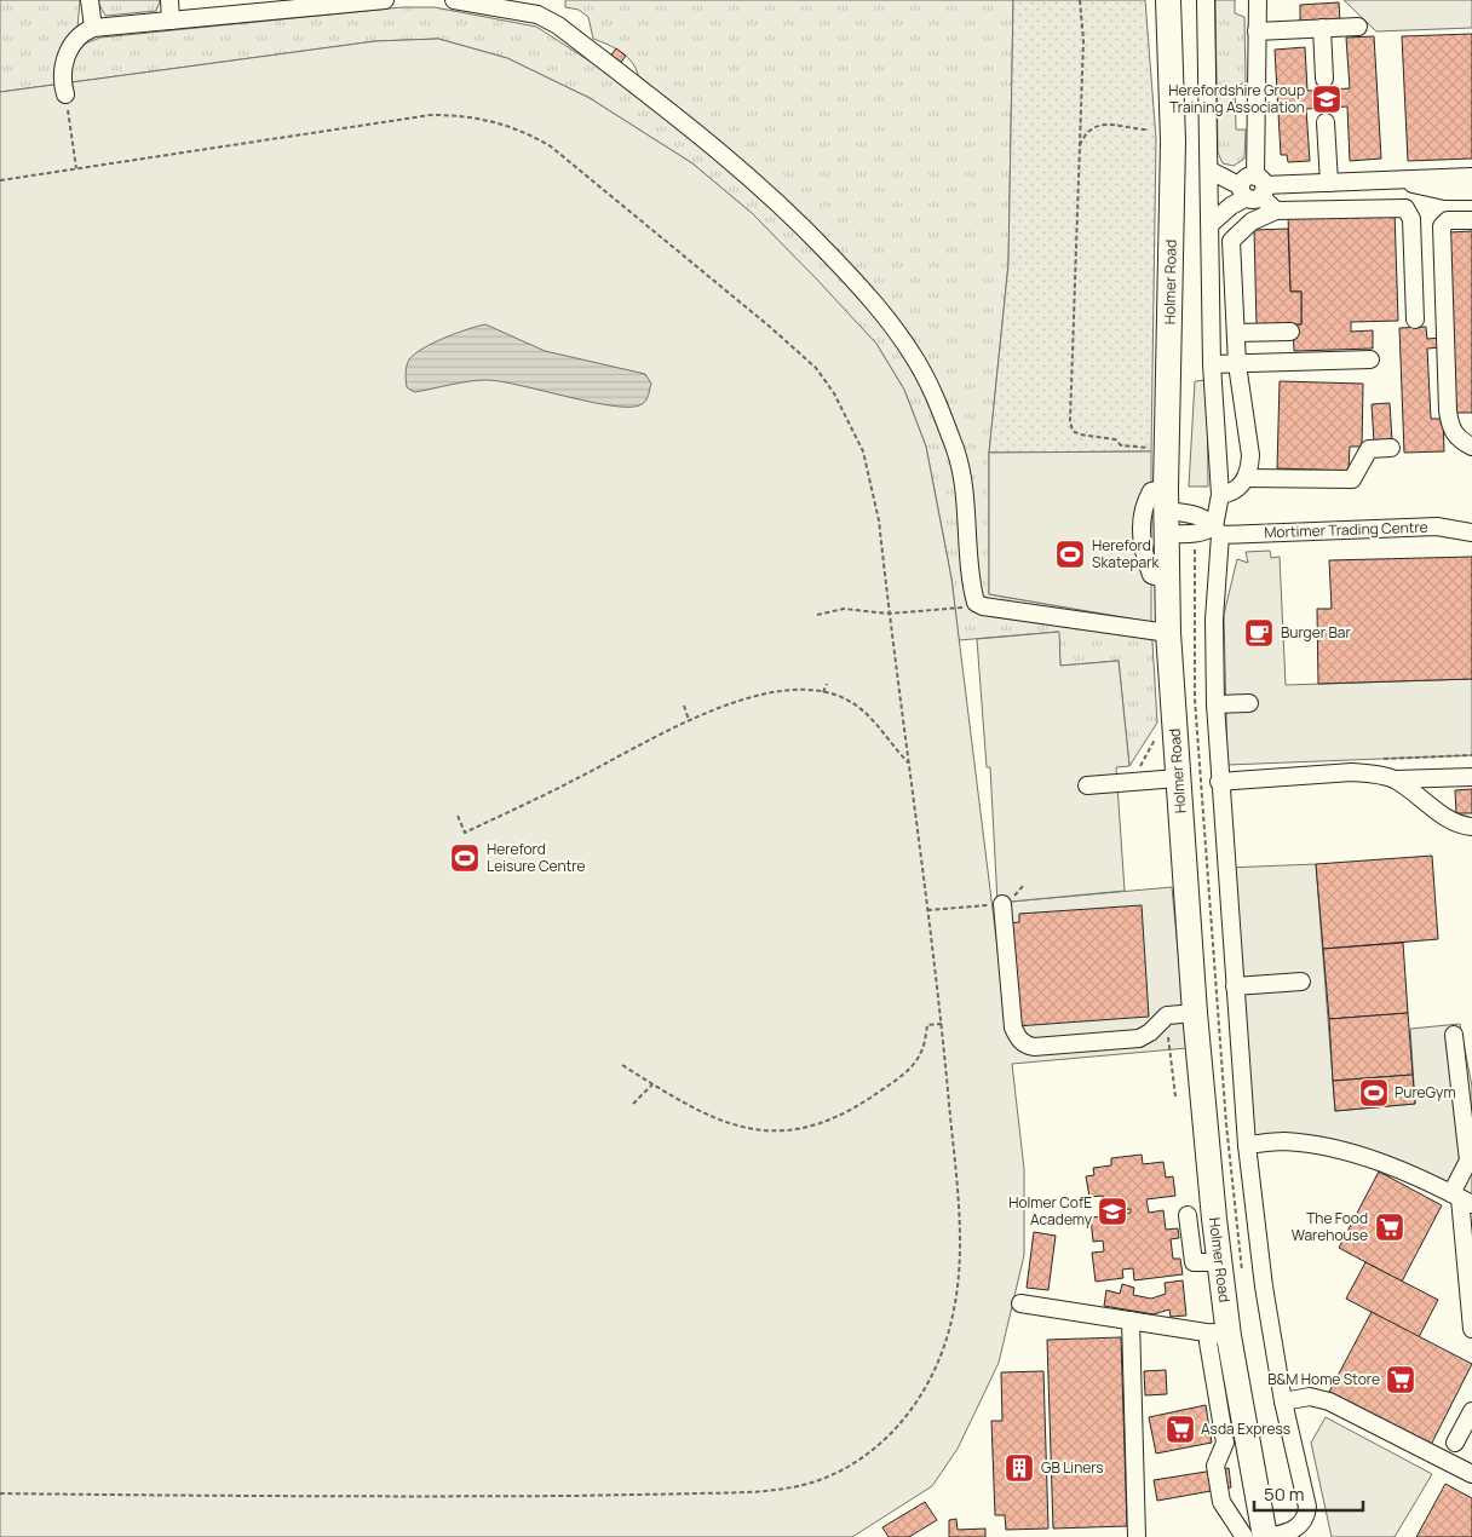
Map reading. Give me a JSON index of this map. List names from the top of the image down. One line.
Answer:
{"streets":{"highway":["Holmer Road"],"street":["Mortimer Trading Centre"]},"places":{"school or university":["Herefordshire Group Training Association","Holmer CofE Academy"],"sports":["Hereford Skatepark","Hereford Leisure Centre","PureGym"],"cafe":["Burger Bar"],"supermarket":["The Food Warehouse","B&M Home Store","Asda Express"],"building":["GB Liners"]},"scale_bar":"50 m"}
